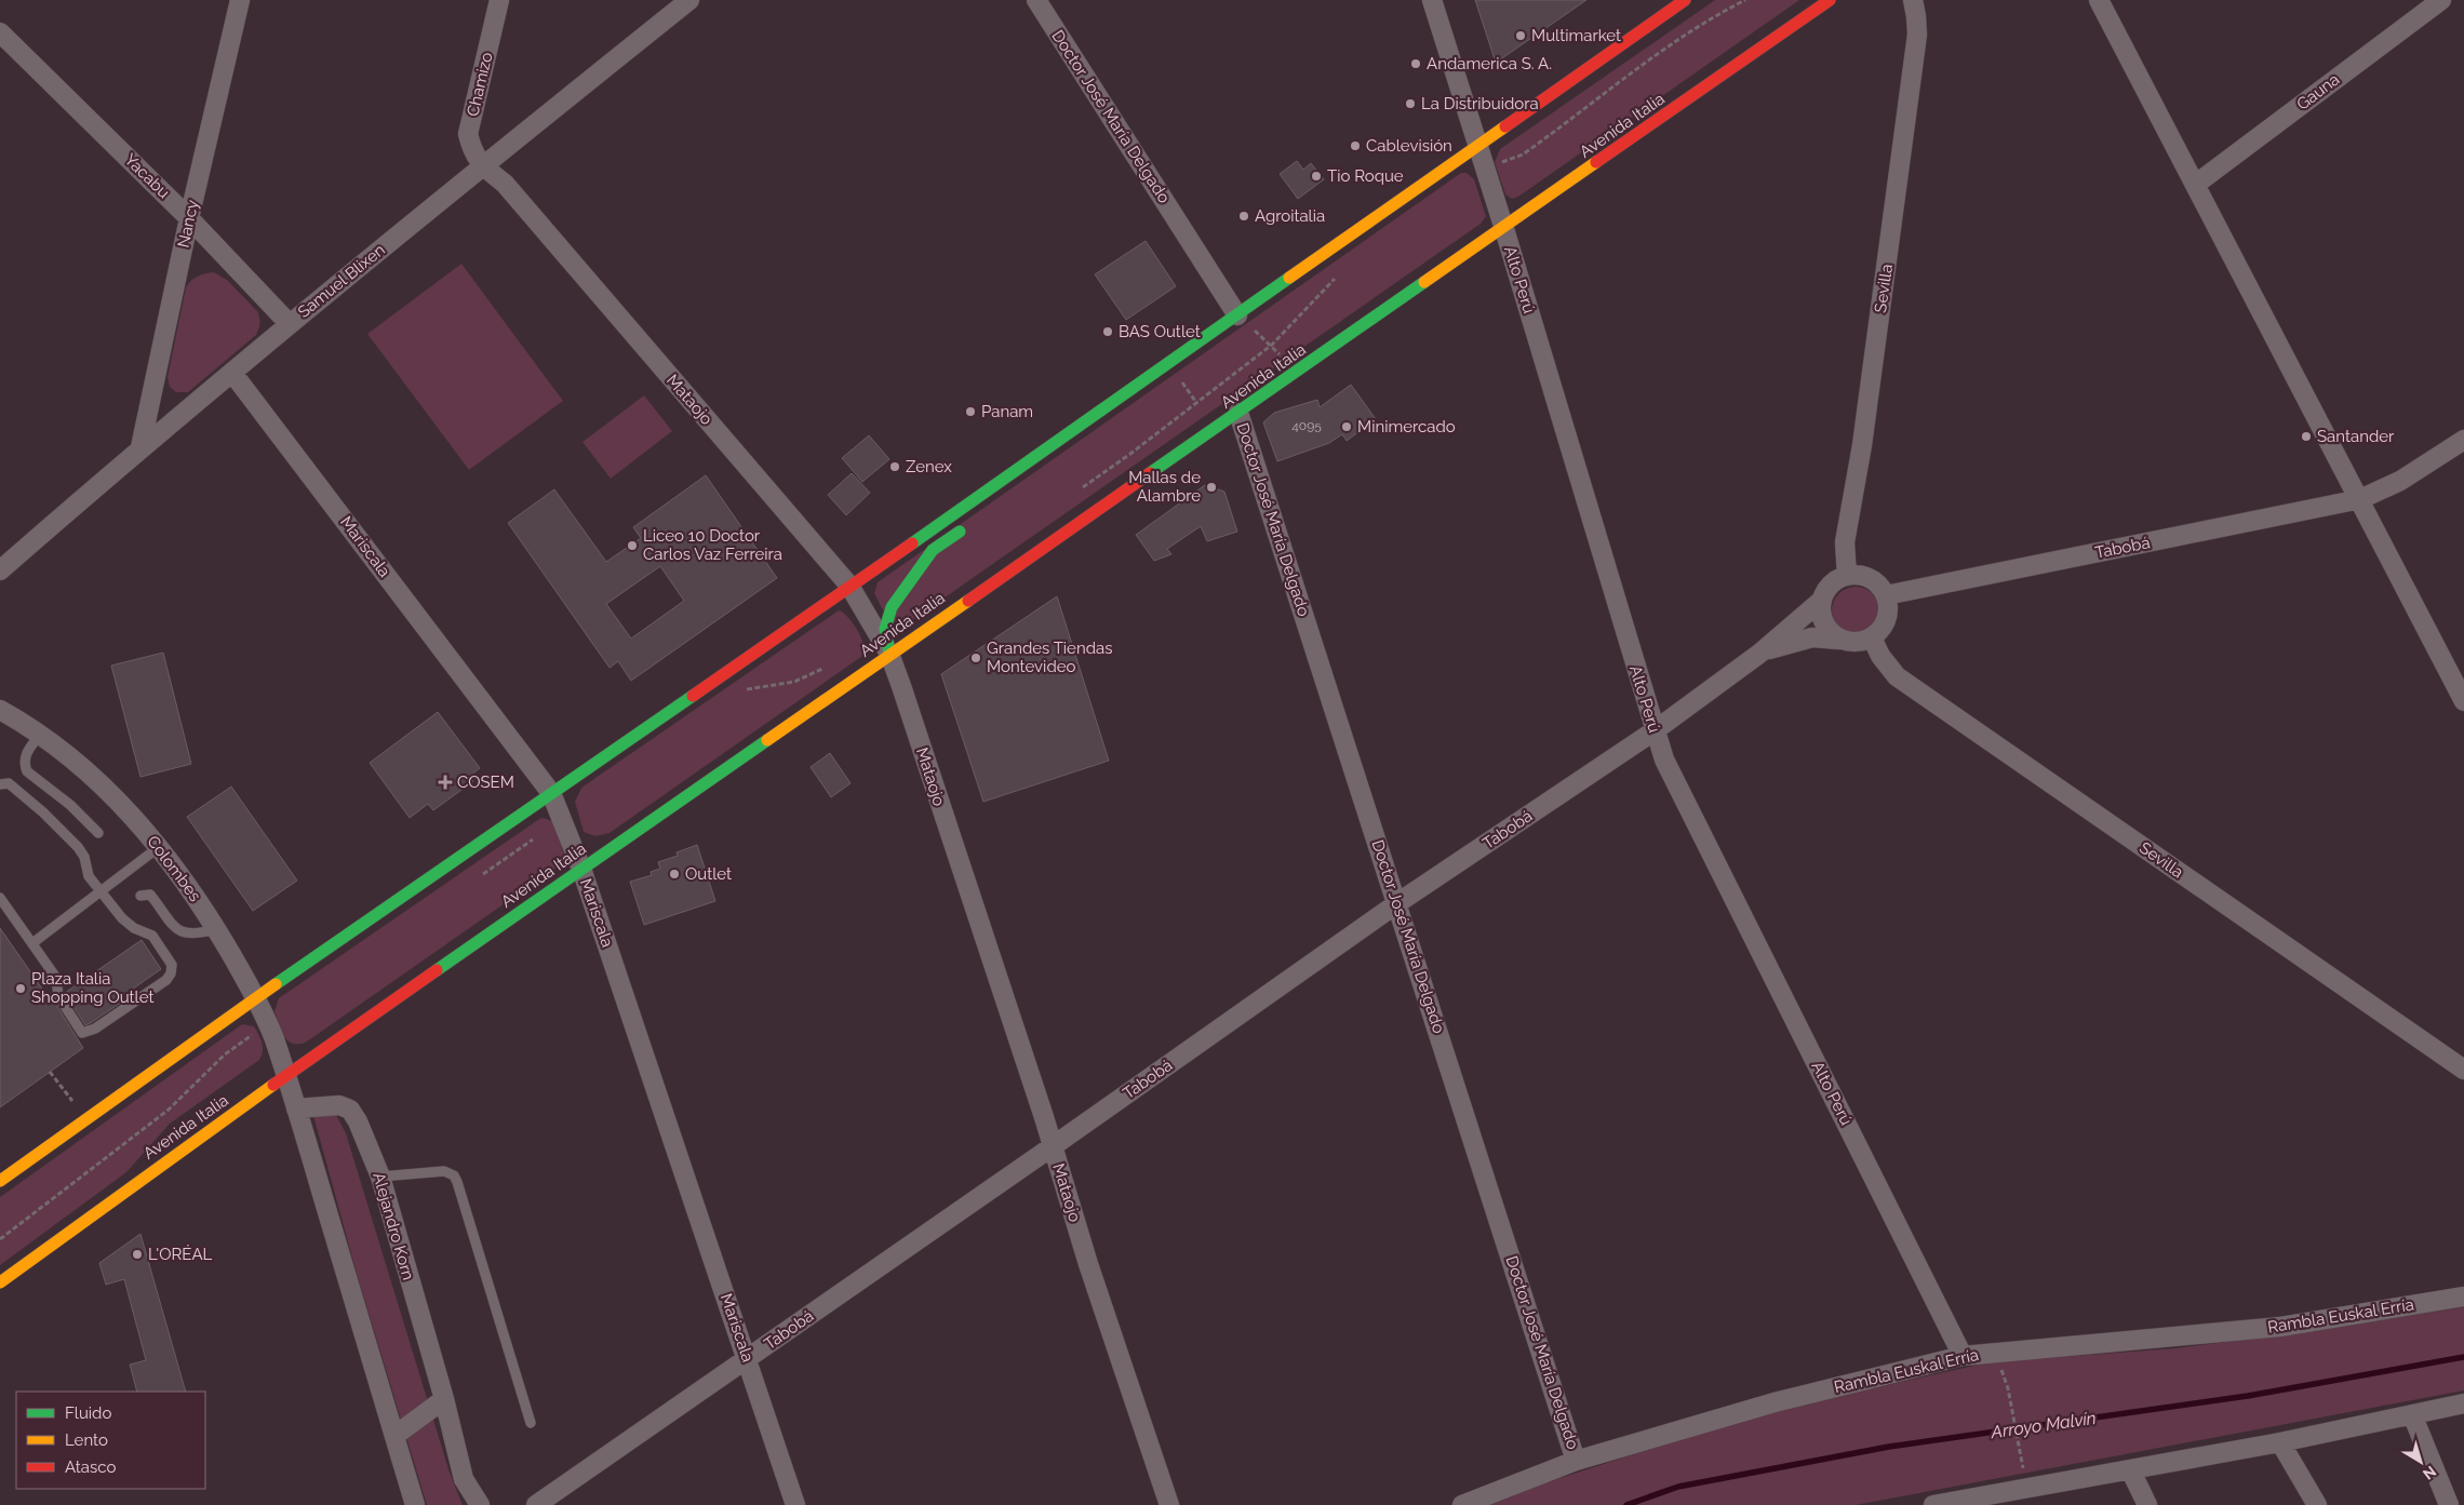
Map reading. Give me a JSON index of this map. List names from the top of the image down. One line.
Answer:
{"streets":{"main road":["Avenida Italia"],"street":["Chamizo","Gauna","Doctor José María Delgado","Yacabu","Nancy","Alto Perú","Samuel Blixen","Sevilla","Mataojo","Mariscala","Tabobá","Colombes","Alejandro Korn","Rambla Euskal Erría"]},"crossings":[["Chamizo","Samuel Blixen"],["Chamizo","Mataojo"],["Doctor José María Delgado","Avenida Italia"],["Doctor José María Delgado","Tabobá"],["Doctor José María Delgado","Rambla Euskal Erría"],["Avenida Italia","Alto Perú"],["Avenida Italia","Mataojo"],["Avenida Italia","Mariscala"],["Avenida Italia","Colombes"],["Yacabu","Nancy"],["Yacabu","Samuel Blixen"],["Nancy","Samuel Blixen"],["Alto Perú","Tabobá"],["Alto Perú","Rambla Euskal Erría"],["Samuel Blixen","Mataojo"],["Samuel Blixen","Mariscala"],["Sevilla","Tabobá"],["Mataojo","Tabobá"],["Mariscala","Tabobá"]],"water":["Arroyo Malvín"],"places":{"other":["Multimarket","Andamerica S. A.","La Distribuidora","Cablevisión","Tio Roque","Agroitalia","BAS Outlet","Panam","Minimercado","Santander","Zenex","Mallas de Alambre","Liceo 10 Doctor Carlos Vaz Ferreira","Grandes Tiendas Montevideo","Outlet","Plaza Italia Shopping Outlet","L'ORÉAL"],"health":["COSEM"]},"house_numbers":["4095"],"legend":["Fluido","Lento","Atasco"],"north":"bottom right"}
